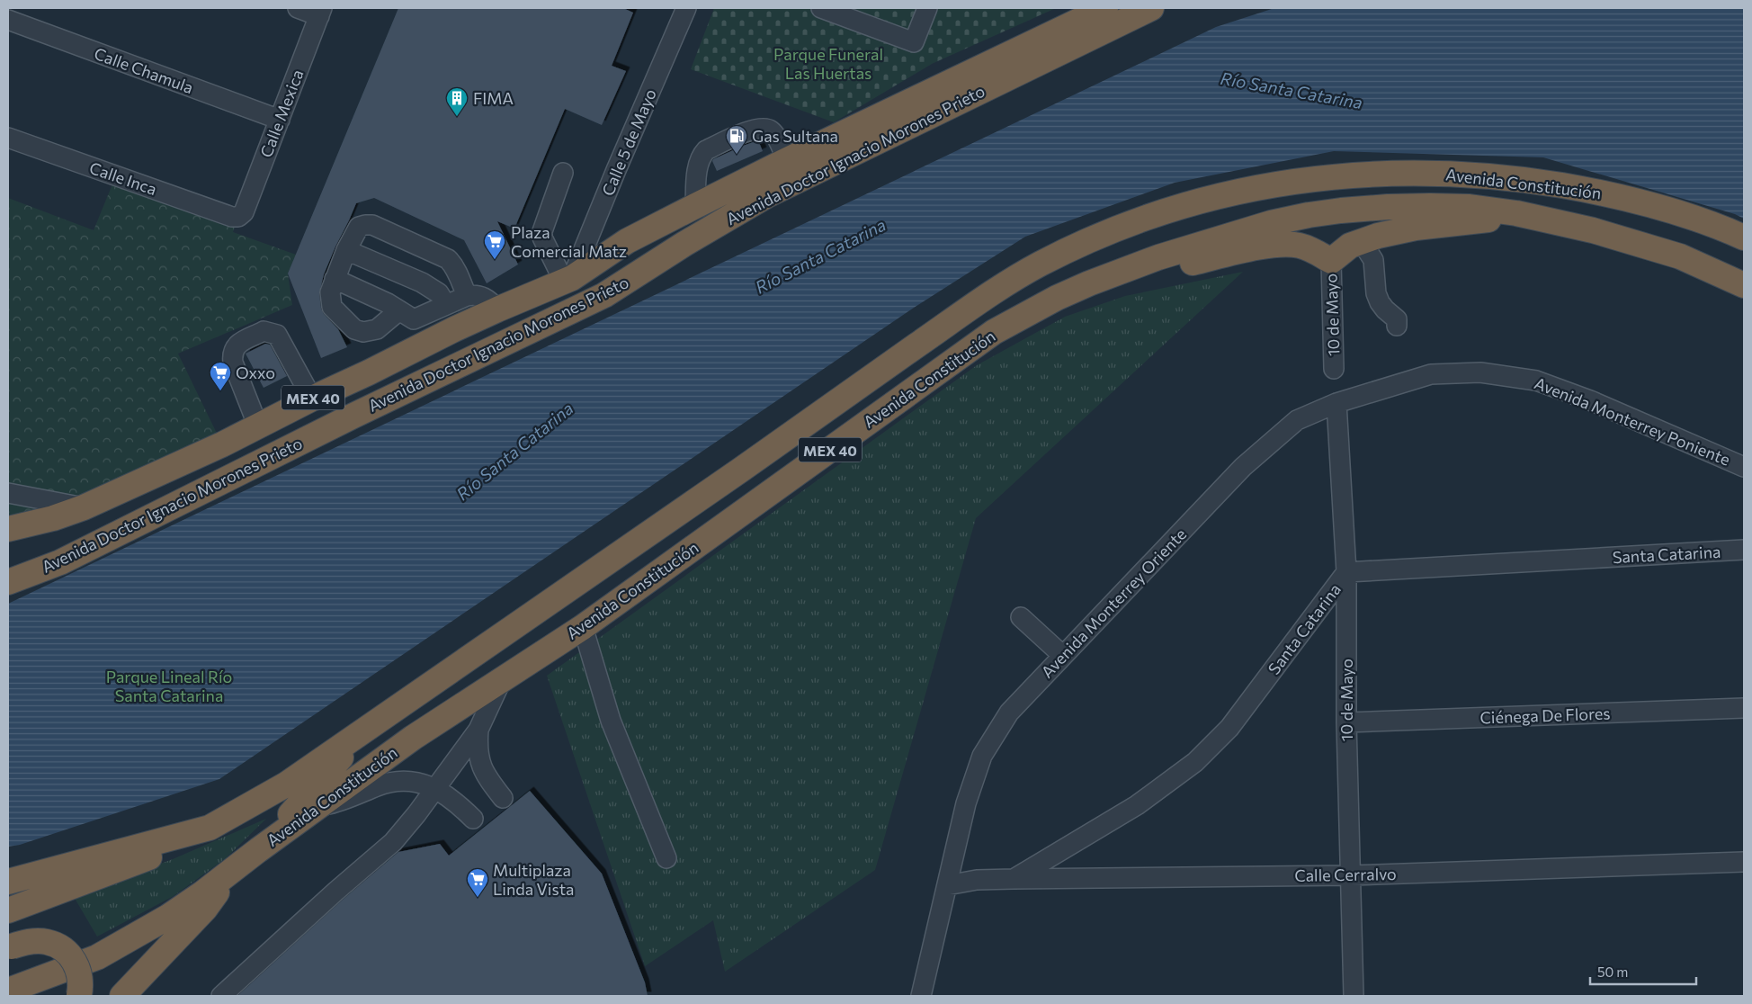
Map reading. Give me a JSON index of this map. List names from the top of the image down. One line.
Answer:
{"streets":{"highway":["Avenida Doctor Ignacio Morones Prieto","Avenida Constitución","MEX 40"],"street":["Calle Chamula","Calle Mexica","Calle 5 de Mayo","Calle Inca","10 de Mayo","Avenida Monterrey Poniente","Santa Catarina","Avenida Monterrey Oriente","Ciénega De Flores","Calle Cerralvo"]},"crossings":[["Calle Chamula","Calle Mexica"],["Calle Mexica","Calle Inca"],["Calle 5 de Mayo","Avenida Doctor Ignacio Morones Prieto"],["10 de Mayo","Avenida Monterrey Poniente"],["10 de Mayo","Santa Catarina"],["10 de Mayo","Avenida Monterrey Oriente"],["10 de Mayo","Ciénega De Flores"],["10 de Mayo","Calle Cerralvo"],["Avenida Monterrey Poniente","Avenida Monterrey Oriente"],["Santa Catarina","Calle Cerralvo"],["Avenida Monterrey Oriente","Calle Cerralvo"]],"water":["Río Santa Catarina"],"parks":["Parque Funeral Las Huertas","Parque Lineal Río Santa Catarina"],"places":{"building":["FIMA"],"fuel station":["Gas Sultana"],"supermarket":["Plaza Comercial Matz","Oxxo","Multiplaza Linda Vista"]},"scale_bar":"50 m"}
